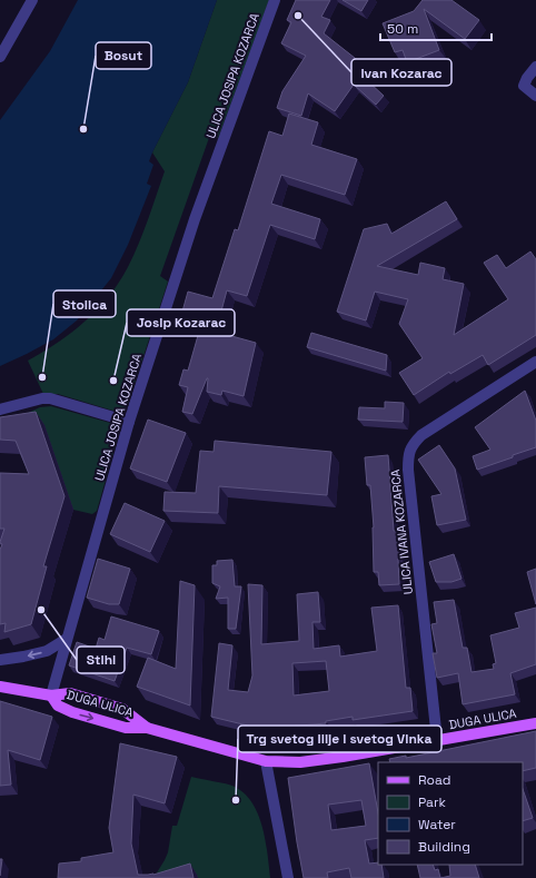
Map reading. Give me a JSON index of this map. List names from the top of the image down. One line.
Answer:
{"streets":{"main road":["DUGA ULICA"],"street":["ULICA JOSIPA KOZARCA","ULICA IVANA KOZARCA"]},"crossings":[["ULICA JOSIPA KOZARCA","DUGA ULICA"],["ULICA IVANA KOZARCA","DUGA ULICA"]],"places":["Ivan Kozarac","Bosut","Stolica","Josip Kozarac","Stihl","Trg svetog Ilije i svetog Vinka"],"legend":["Road","Park","Water","Building"],"scale_bar":"50 m"}
